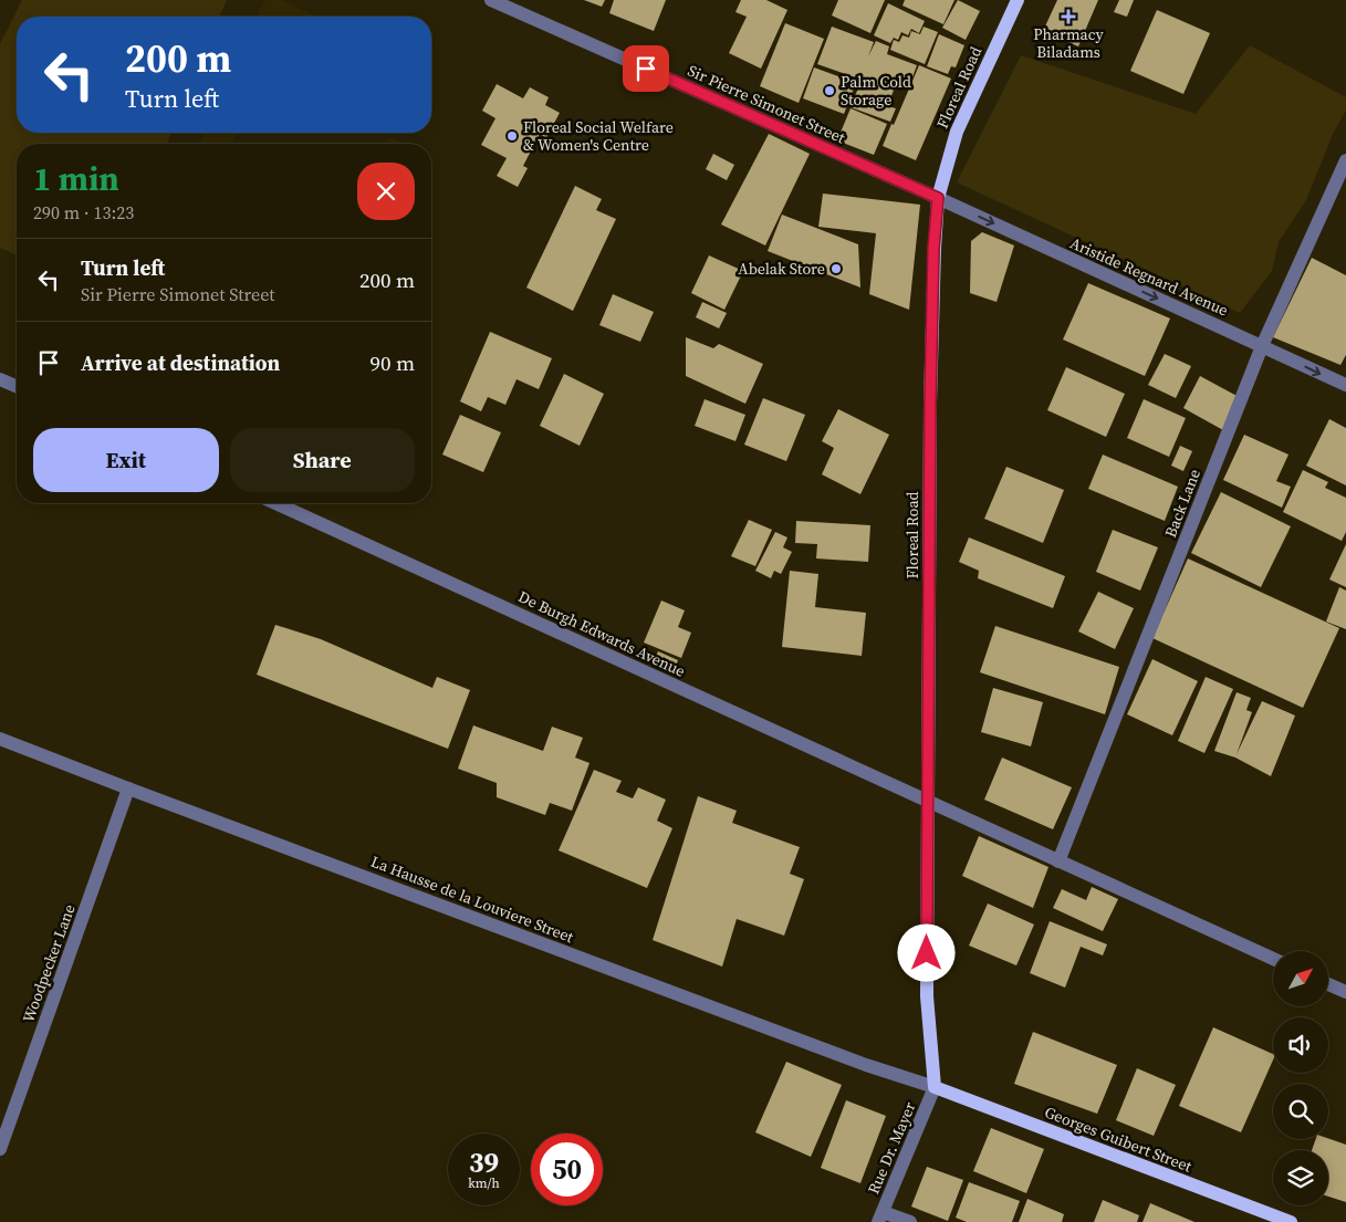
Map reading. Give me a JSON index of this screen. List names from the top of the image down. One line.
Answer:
{"streets":{"main road":["Floreal Road","Georges Guibert Street"],"street":["Sir Pierre Simonet Street","Aristide Regnard Avenue","Back Lane","De Burgh Edwards Avenue","La Hausse de la Louviere Street","Woodpecker Lane","Rue Dr. Mayer"]},"crossings":[["Floreal Road","Sir Pierre Simonet Street"],["Floreal Road","Aristide Regnard Avenue"],["Floreal Road","De Burgh Edwards Avenue"],["Floreal Road","La Hausse de la Louviere Street"],["Floreal Road","Georges Guibert Street"],["Floreal Road","Rue Dr. Mayer"],["Sir Pierre Simonet Street","Aristide Regnard Avenue"],["Aristide Regnard Avenue","Back Lane"],["Back Lane","De Burgh Edwards Avenue"],["La Hausse de la Louviere Street","Woodpecker Lane"],["La Hausse de la Louviere Street","Georges Guibert Street"],["La Hausse de la Louviere Street","Rue Dr. Mayer"],["Georges Guibert Street","Rue Dr. Mayer"]],"one_way":["Aristide Regnard Avenue"],"places":{"health":["Pharmacy Biladams"],"other":["Palm Cold Storage","Floreal Social Welfare & Women's Centre","Abelak Store"]},"north":"top right","page":{"turn":["200 m","Turn left"],"heading":["1 min","290 m · 13:23"],"list":[{"name":"Turn left","note":"Sir Pierre Simonet Street","value":"200 m"},{"name":"Arrive at destination","value":"90 m"}],"buttons":["Exit","Share"],"speed":"39 km/h","limit":"50"}}
